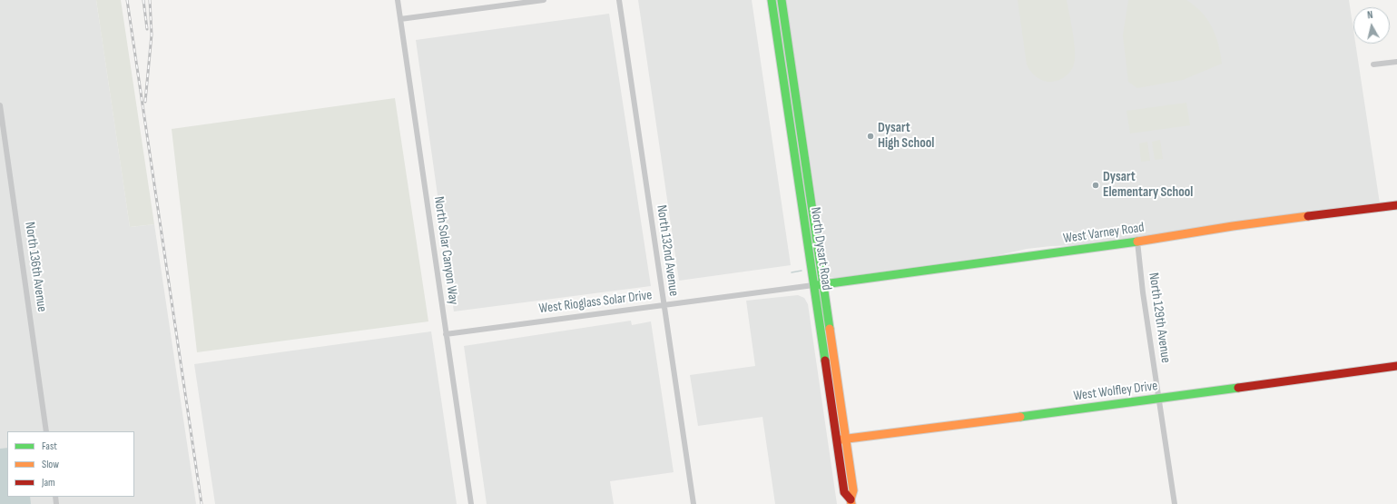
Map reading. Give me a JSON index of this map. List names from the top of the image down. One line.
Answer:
{"streets":{"street":["West Varney Road","North Dysart Road","North Solar Canyon Way","North 132nd Avenue","North 136th Avenue","West Rioglass Solar Drive","North 129th Avenue","West Wolfley Drive"]},"crossings":[["West Varney Road","North Dysart Road"],["West Varney Road","West Rioglass Solar Drive"],["West Varney Road","North 129th Avenue"],["North Dysart Road","West Rioglass Solar Drive"],["North Dysart Road","West Wolfley Drive"],["North Solar Canyon Way","West Rioglass Solar Drive"],["North 132nd Avenue","West Rioglass Solar Drive"],["North 129th Avenue","West Wolfley Drive"]],"places":["Dysart High School","Dysart Elementary School"],"legend":["Fast","Slow","Jam"],"north":"top"}
